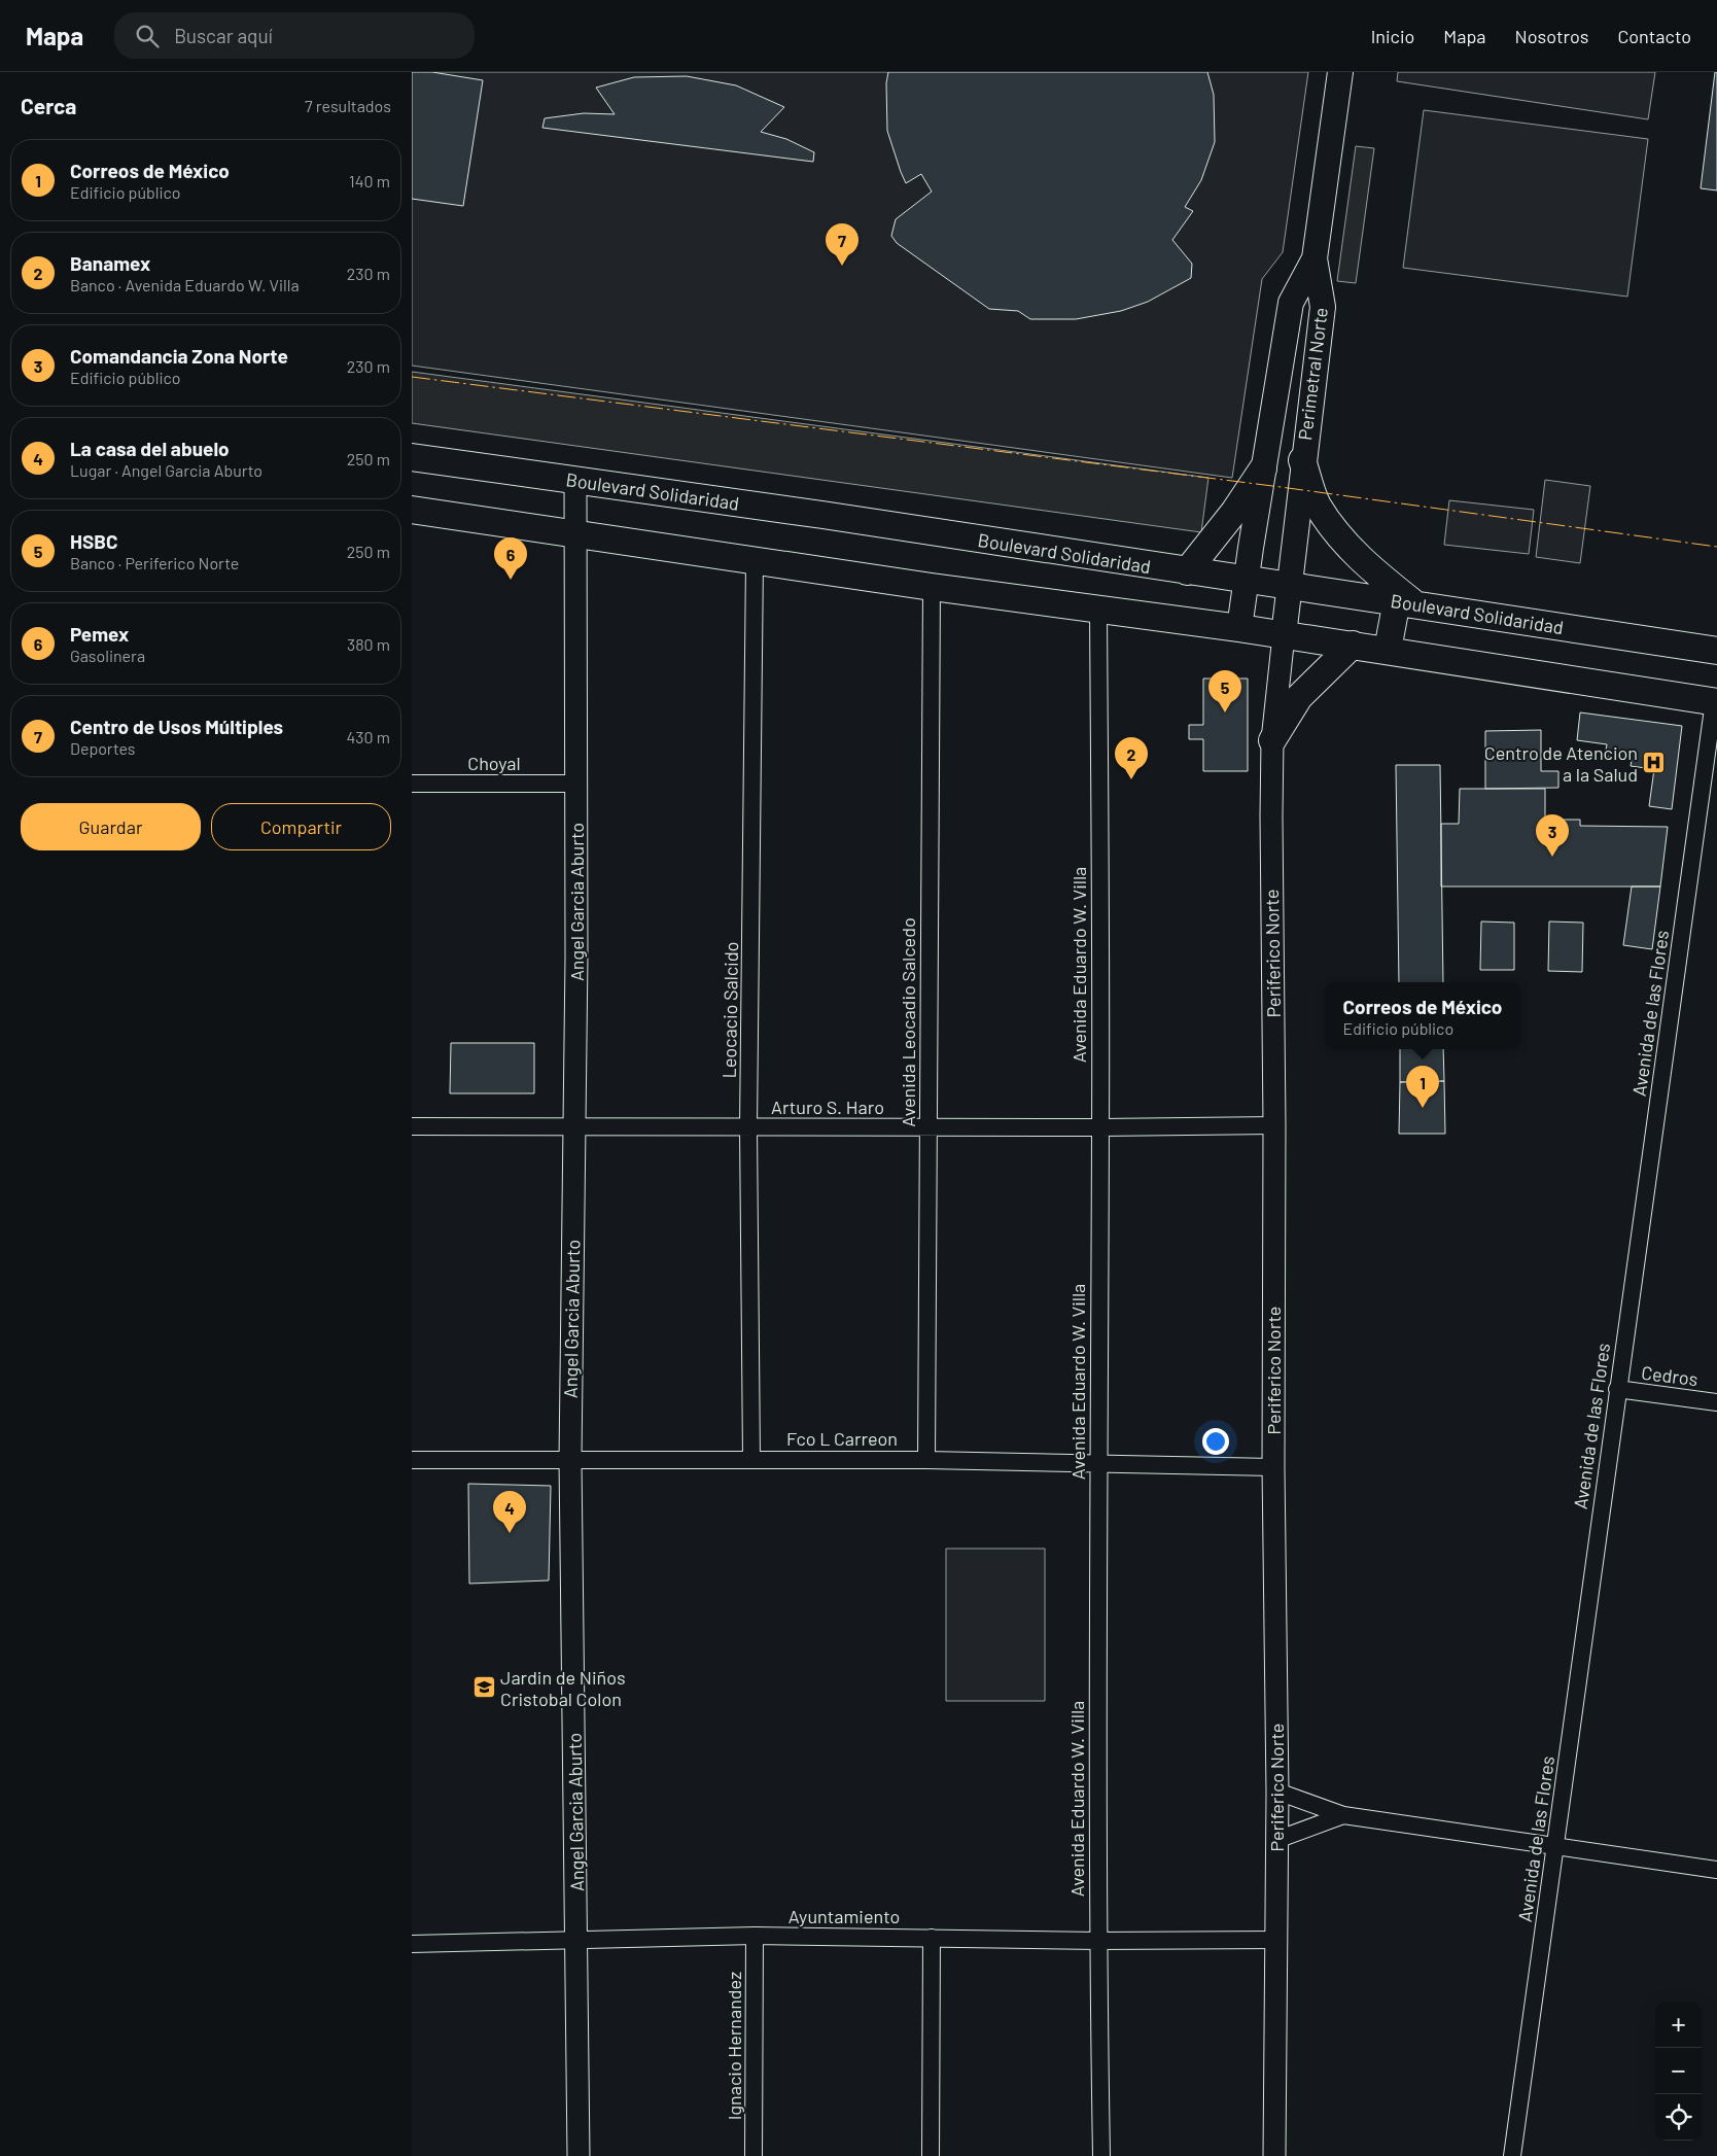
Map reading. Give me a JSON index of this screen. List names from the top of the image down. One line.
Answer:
{"streets":{"main road":["Perimetral Norte","Boulevard Solidaridad","Periferico Norte"],"street":["Choyal","Angel Garcia Aburto","Avenida Eduardo W. Villa","Leocacio Salcido","Avenida de las Flores","Avenida Leocadio Salcedo","Arturo S. Haro","Cedros","Fco L Carreon","Ayuntamiento","Ignacio Hernandez"]},"crossings":[["Perimetral Norte","Boulevard Solidaridad"],["Perimetral Norte","Periferico Norte"],["Boulevard Solidaridad","Angel Garcia Aburto"],["Boulevard Solidaridad","Periferico Norte"],["Choyal","Angel Garcia Aburto"],["Angel Garcia Aburto","Arturo S. Haro"],["Angel Garcia Aburto","Fco L Carreon"],["Angel Garcia Aburto","Ayuntamiento"],["Periferico Norte","Arturo S. Haro"],["Periferico Norte","Fco L Carreon"],["Periferico Norte","Ayuntamiento"],["Avenida Eduardo W. Villa","Arturo S. Haro"],["Avenida Eduardo W. Villa","Fco L Carreon"],["Avenida Eduardo W. Villa","Ayuntamiento"],["Leocacio Salcido","Arturo S. Haro"],["Leocacio Salcido","Fco L Carreon"],["Avenida de las Flores","Cedros"],["Avenida Leocadio Salcedo","Arturo S. Haro"],["Avenida Leocadio Salcedo","Fco L Carreon"],["Ayuntamiento","Ignacio Hernandez"]],"places":{"hospital":["Centro de Atencion a la Salud"],"school or university":["Jardin de Niños Cristobal Colon"]},"page":{"header":"Mapa","search":"Buscar aquí","nav":["Inicio","Mapa","Nosotros","Contacto"],"heading":["Cerca","7 resultados"],"list":[{"mark":"1","name":"Correos de México","note":"Edificio público","value":"140 m"},{"mark":"2","name":"Banamex","note":"Banco · Avenida Eduardo W. Villa","value":"230 m"},{"mark":"3","name":"Comandancia Zona Norte","note":"Edificio público","value":"230 m"},{"mark":"4","name":"La casa del abuelo","note":"Lugar · Angel Garcia Aburto","value":"250 m"},{"mark":"5","name":"HSBC","note":"Banco · Periferico Norte","value":"250 m"},{"mark":"6","name":"Pemex","note":"Gasolinera","value":"380 m"},{"mark":"7","name":"Centro de Usos Múltiples","note":"Deportes","value":"430 m"}],"pins":["7","6","5","2","3","1","4"],"buttons":["Guardar","Compartir"],"popup":["Correos de México","Edificio público"],"map_buttons":["+","−"]}}
